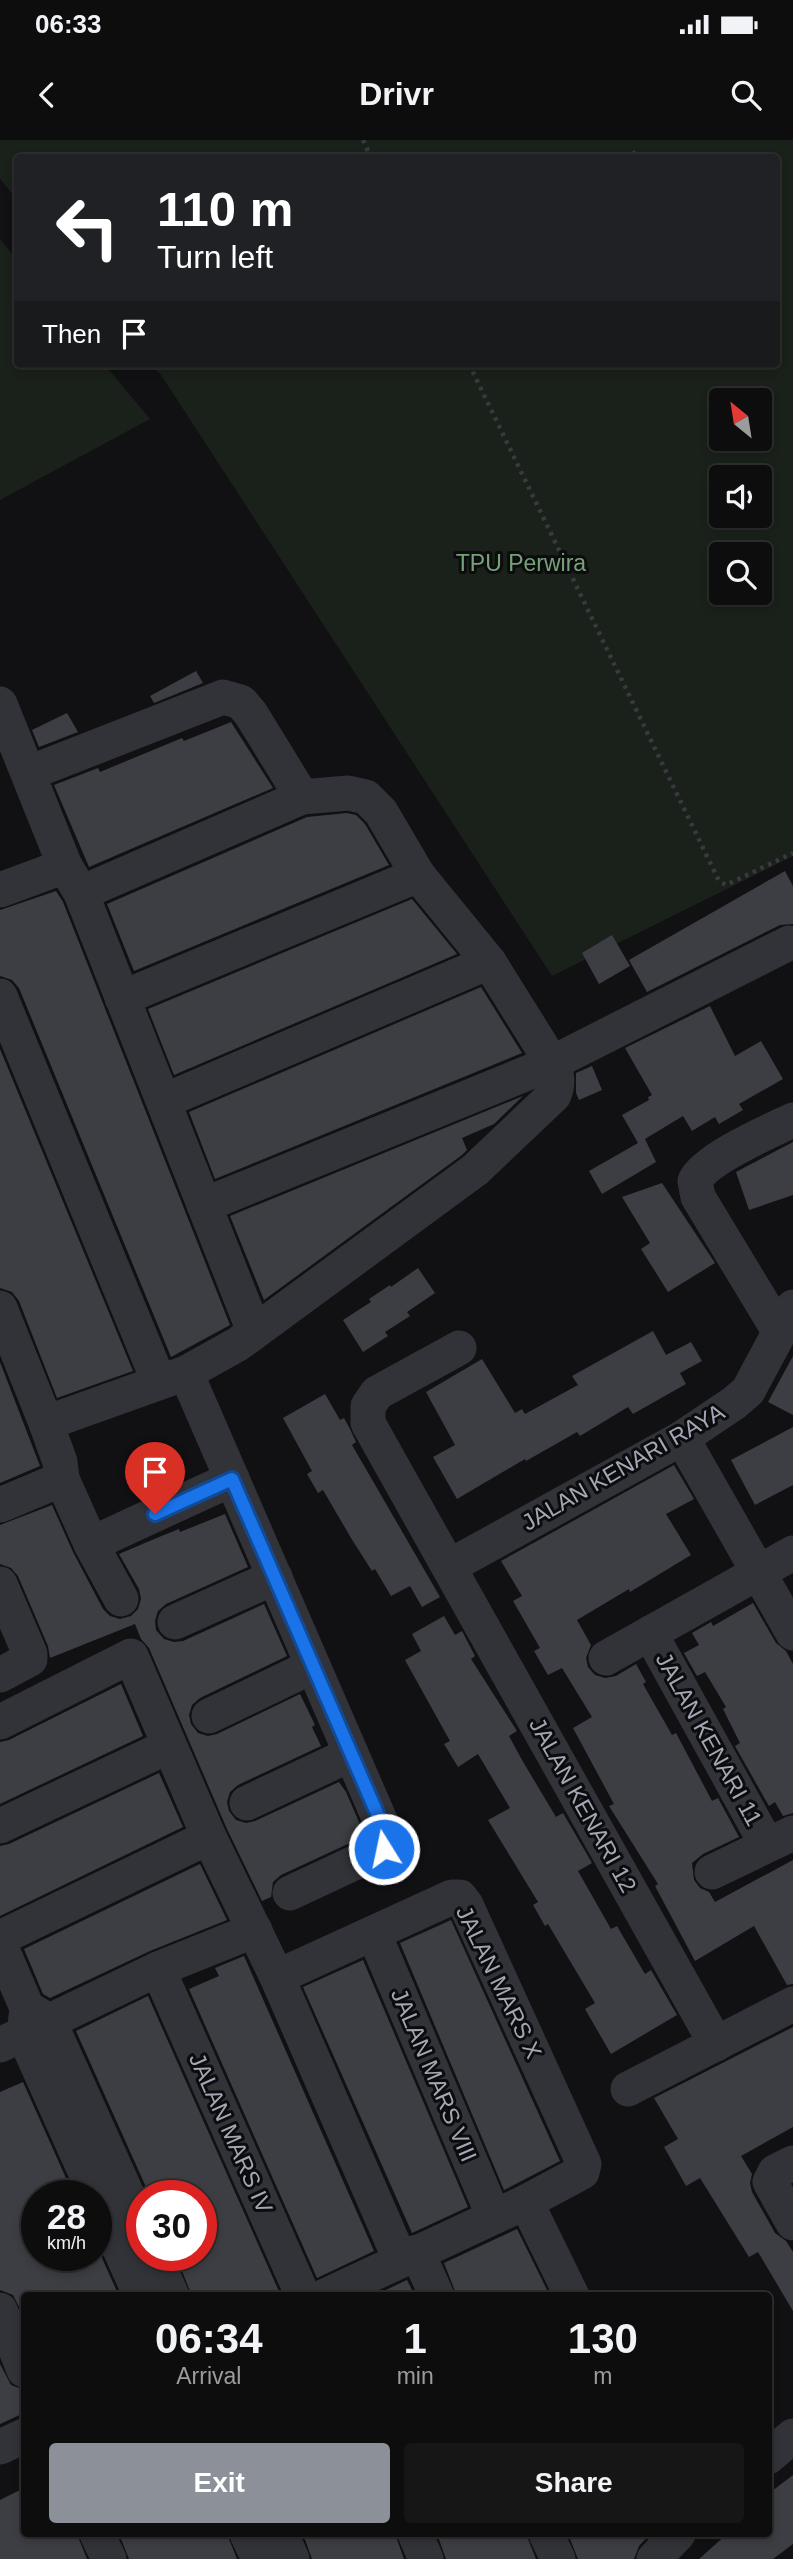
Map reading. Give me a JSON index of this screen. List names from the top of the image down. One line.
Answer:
{"streets":{"street":["JALAN KENARI RAYA","JALAN KENARI 11","JALAN KENARI 12","JALAN MARS X","JALAN MARS VIII","JALAN MARS IV"]},"crossings":[["JALAN KENARI RAYA","JALAN KENARI 12"],["JALAN MARS X","JALAN MARS VIII"]],"parks":["TPU Perwira"],"north":"top left","page":{"status":"06:33","header":"Drivr","turn":["110 m","Turn left"],"then":"Then","speed":"28 km/h","limit":"30","eta":["06:34","Arrival","1","min","130","m"],"buttons":["Exit","Share"]}}
